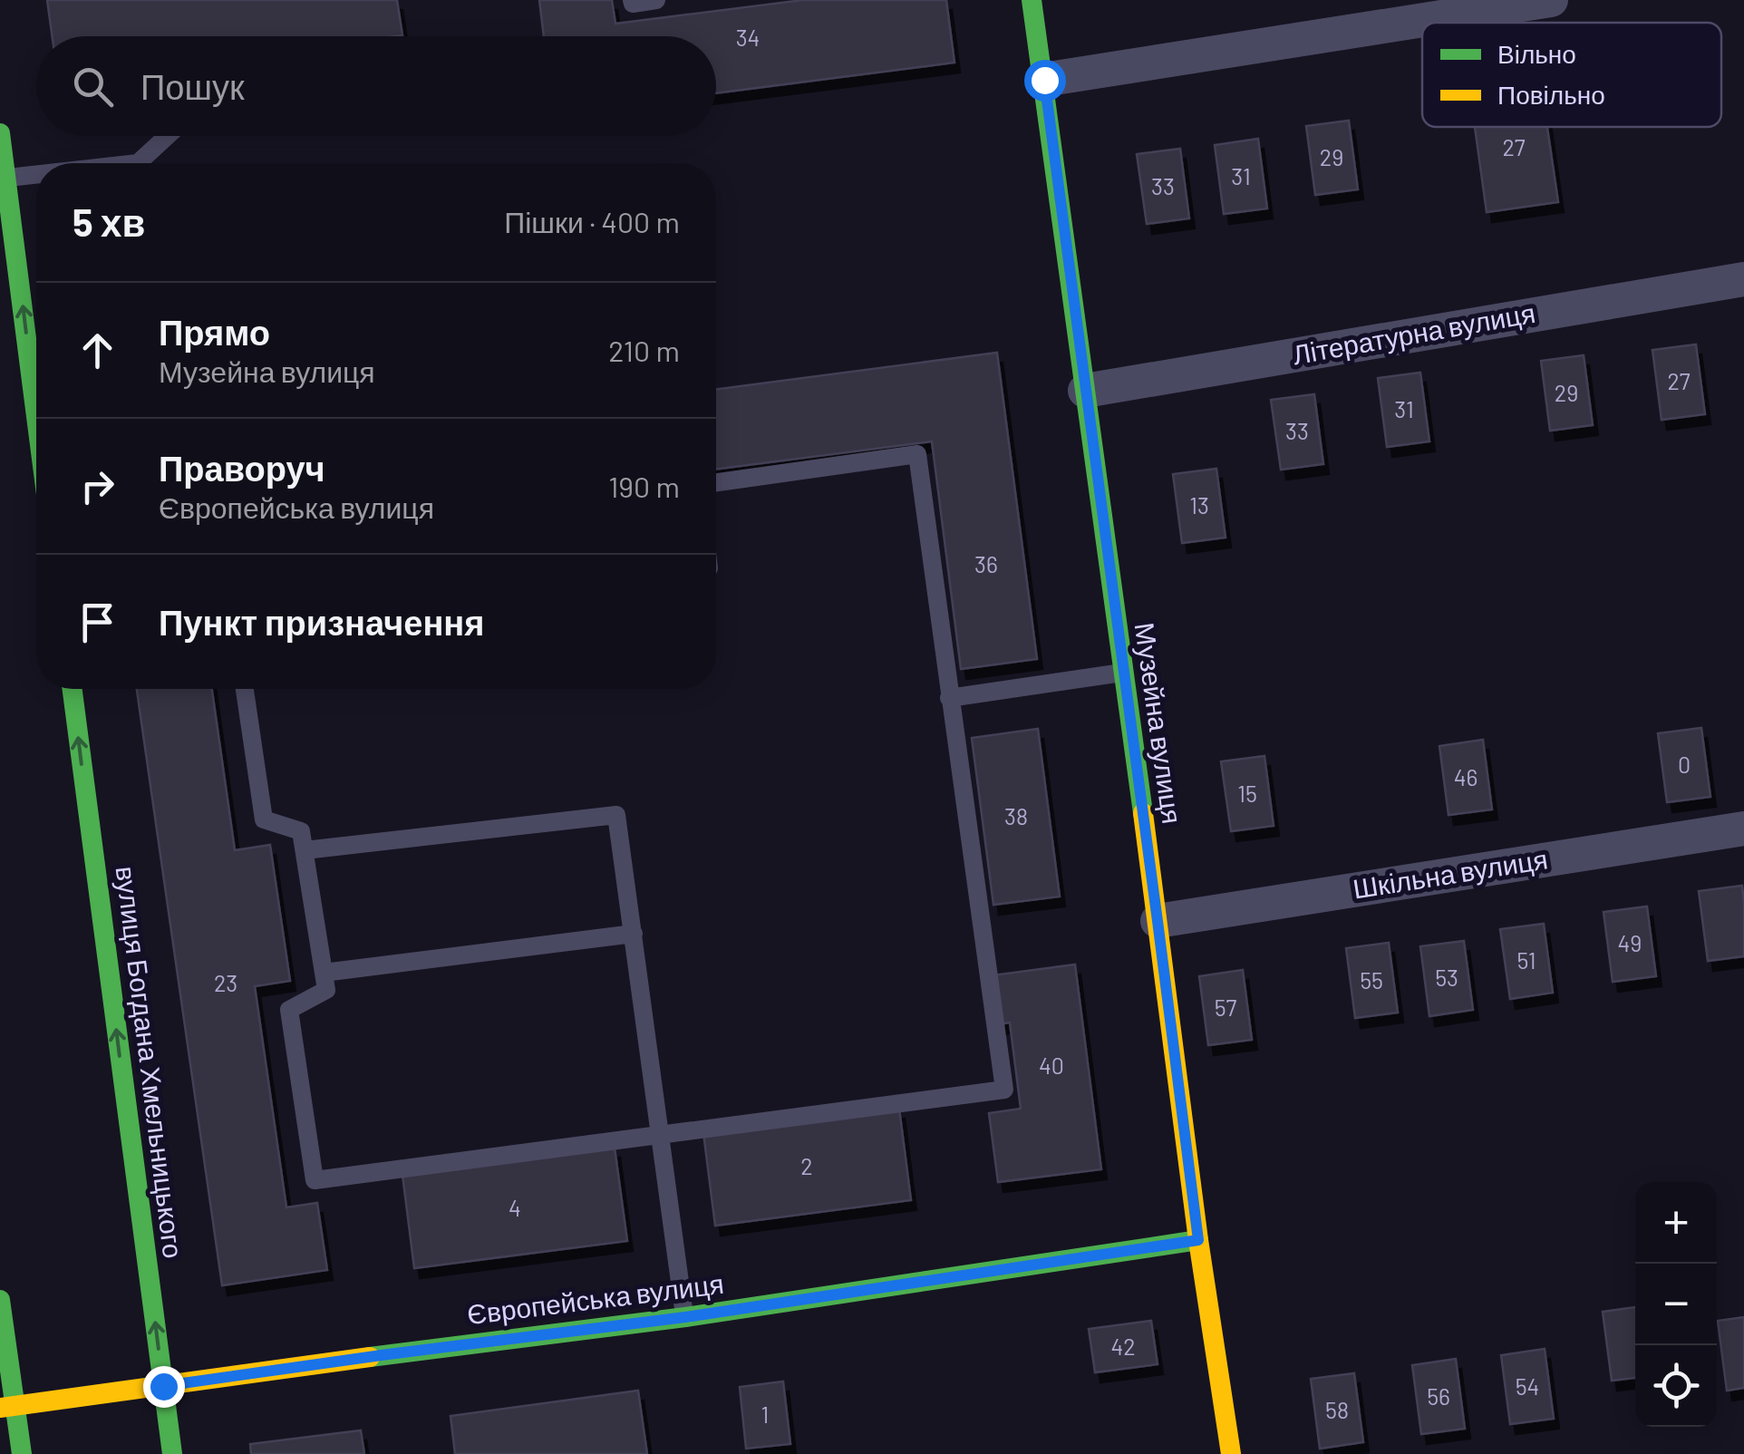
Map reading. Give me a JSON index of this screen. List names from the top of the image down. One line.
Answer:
{"streets":{"street":["Літературна вулиця","Музейна вулиця","Шкільна вулиця","вулиця Богдана Хмельницького","Європейська вулиця"]},"crossings":[["Літературна вулиця","Музейна вулиця"],["Музейна вулиця","Шкільна вулиця"],["Музейна вулиця","Європейська вулиця"],["вулиця Богдана Хмельницького","Європейська вулиця"]],"one_way":["вулиця Богдана Хмельницького"],"house_numbers":["34","27","29","31","33","27","29","31","33","13","36","0","46","15","38","49","51","53","55","23","57","40","2","4","42","54","56","58","1"],"legend":["Вільно","Повільно"],"page":{"search":"Пошук","heading":["5 хв","Пішки · 400 m"],"list":[["Прямо","Музейна вулиця","210 m"],["Праворуч","Європейська вулиця","190 m"],"Пункт призначення"],"map_buttons":["+","−"]}}
